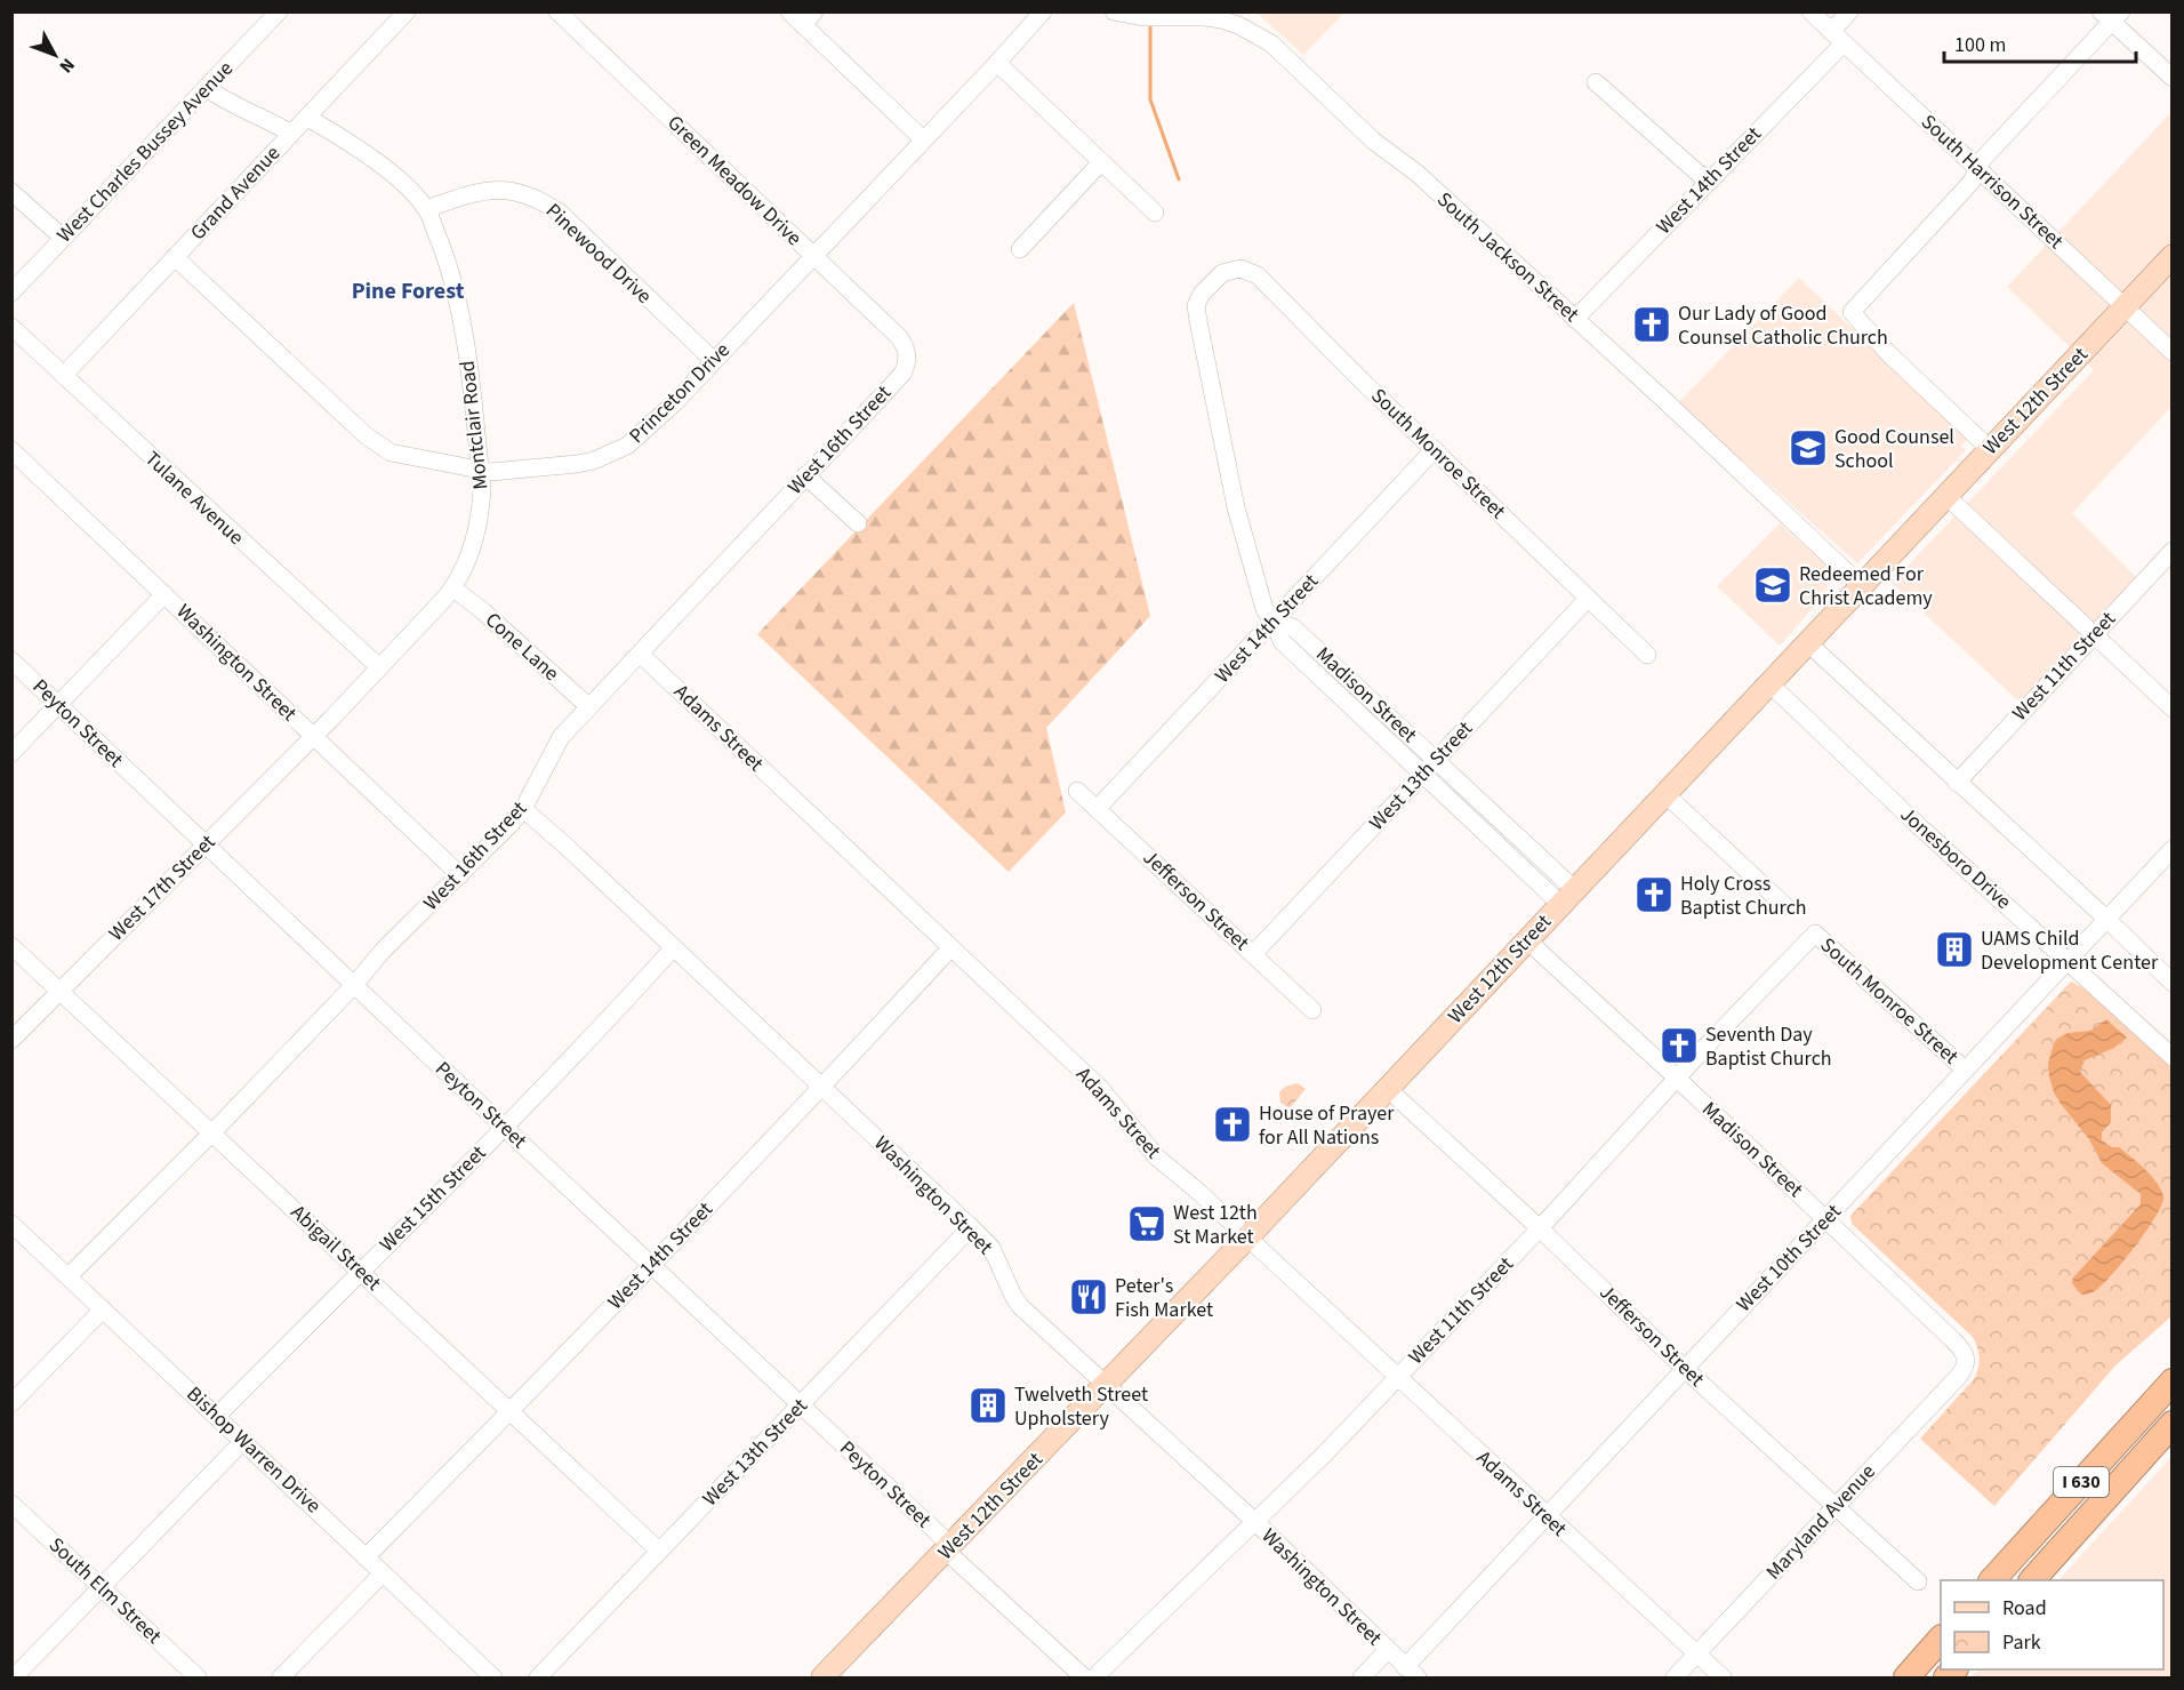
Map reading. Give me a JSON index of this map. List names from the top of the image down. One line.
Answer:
{"streets":{"highway":["I 630"],"main road":["West 12th Street"],"street":["West Charles Bussey Avenue","Green Meadow Drive","West 14th Street","South Harrison Street","Grand Avenue","Pinewood Drive","South Jackson Street","Princeton Drive","Montclair Road","West 16th Street","South Monroe Street","Tulane Avenue","Cone Lane","Washington Street","West 11th Street","Madison Street","Peyton Street","Adams Street","West 13th Street","Jonesboro Drive","West 17th Street","Jefferson Street","West 15th Street","Abigail Street","West 10th Street","Bishop Warren Drive","Maryland Avenue","South Elm Street"]},"crossings":[["Green Meadow Drive","Princeton Drive"],["Green Meadow Drive","West 16th Street"],["West 14th Street","South Harrison Street"],["West 14th Street","South Jackson Street"],["West 14th Street","South Monroe Street"],["West 14th Street","Washington Street"],["West 14th Street","Madison Street"],["West 14th Street","Peyton Street"],["West 14th Street","Adams Street"],["West 14th Street","Jefferson Street"],["West 14th Street","Abigail Street"],["West 14th Street","Bishop Warren Drive"],["South Harrison Street","West 12th Street"],["Grand Avenue","Princeton Drive"],["Grand Avenue","Montclair Road"],["Grand Avenue","Tulane Avenue"],["Pinewood Drive","Princeton Drive"],["Pinewood Drive","Montclair Road"],["South Jackson Street","West 12th Street"],["Princeton Drive","Montclair Road"],["West 12th Street","Washington Street"],["West 12th Street","Madison Street"],["West 12th Street","Peyton Street"],["West 12th Street","Adams Street"],["West 12th Street","Jonesboro Drive"],["West 12th Street","Jefferson Street"],["Montclair Road","Tulane Avenue"],["Montclair Road","Cone Lane"],["Montclair Road","Washington Street"],["Montclair Road","West 17th Street"],["West 16th Street","Cone Lane"],["West 16th Street","Washington Street"],["West 16th Street","Peyton Street"],["West 16th Street","Adams Street"],["West 16th Street","Abigail Street"],["West 16th Street","Bishop Warren Drive"],["South Monroe Street","West 11th Street"],["South Monroe Street","Madison Street"],["South Monroe Street","West 13th Street"],["South Monroe Street","West 10th Street"],["Washington Street","West 11th Street"],["Washington Street","West 13th Street"],["Washington Street","West 17th Street"],["Washington Street","West 15th Street"],["Washington Street","West 10th Street"],["West 11th Street","Madison Street"],["West 11th Street","Adams Street"],["West 11th Street","Jefferson Street"],["Madison Street","West 13th Street"],["Madison Street","West 10th Street"],["Madison Street","Maryland Avenue"],["Peyton Street","West 13th Street"],["Peyton Street","West 17th Street"],["Peyton Street","West 15th Street"],["Adams Street","West 10th Street"],["Adams Street","Maryland Avenue"],["West 13th Street","Jefferson Street"],["West 13th Street","Abigail Street"],["Jonesboro Drive","West 10th Street"],["West 17th Street","Abigail Street"],["Jefferson Street","West 10th Street"],["Jefferson Street","Maryland Avenue"],["West 15th Street","Abigail Street"],["West 15th Street","Bishop Warren Drive"]],"districts":["Pine Forest"],"places":{"church":["Our Lady of Good Counsel Catholic Church","Holy Cross Baptist Church","Seventh Day Baptist Church","House of Prayer for All Nations"],"school or university":["Good Counsel School","Redeemed For Christ Academy"],"building":["UAMS Child Development Center","Twelveth Street Upholstery"],"supermarket":["West 12th St Market"],"restaurant":["Peter's Fish Market"]},"legend":["Road","Park"],"scale_bar":"100 m","north":"bottom right"}
